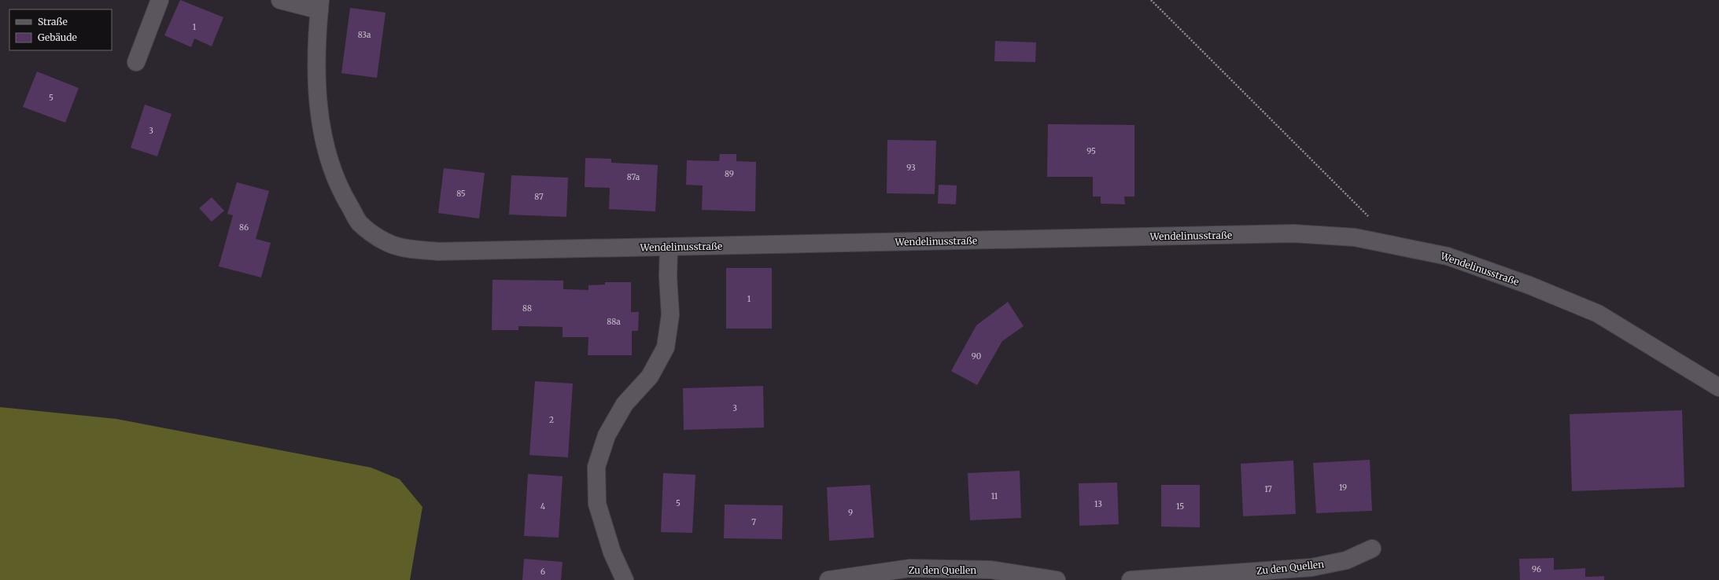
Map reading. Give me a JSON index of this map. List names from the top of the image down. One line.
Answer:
{"streets":{"street":["Wendelinusstraße","Zu den Quellen"]},"house_numbers":["1","83a","5","3","95","93","89","87a","85","87","86","1","88","88a","90","3","2","19","17","11","5","13","4","15","9","7","96","6"],"legend":["Straße","Gebäude"]}
